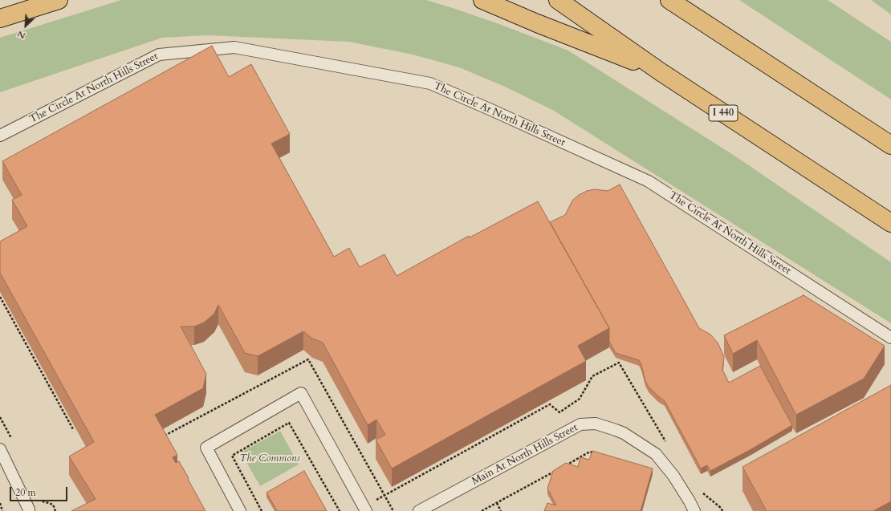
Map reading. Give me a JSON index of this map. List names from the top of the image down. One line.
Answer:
{"streets":{"highway":["I 440"],"lane":["The Circle At North Hills Street","Main At North Hills Street"]},"parks":["The Commons"],"scale_bar":"20 m","north":"bottom left"}
